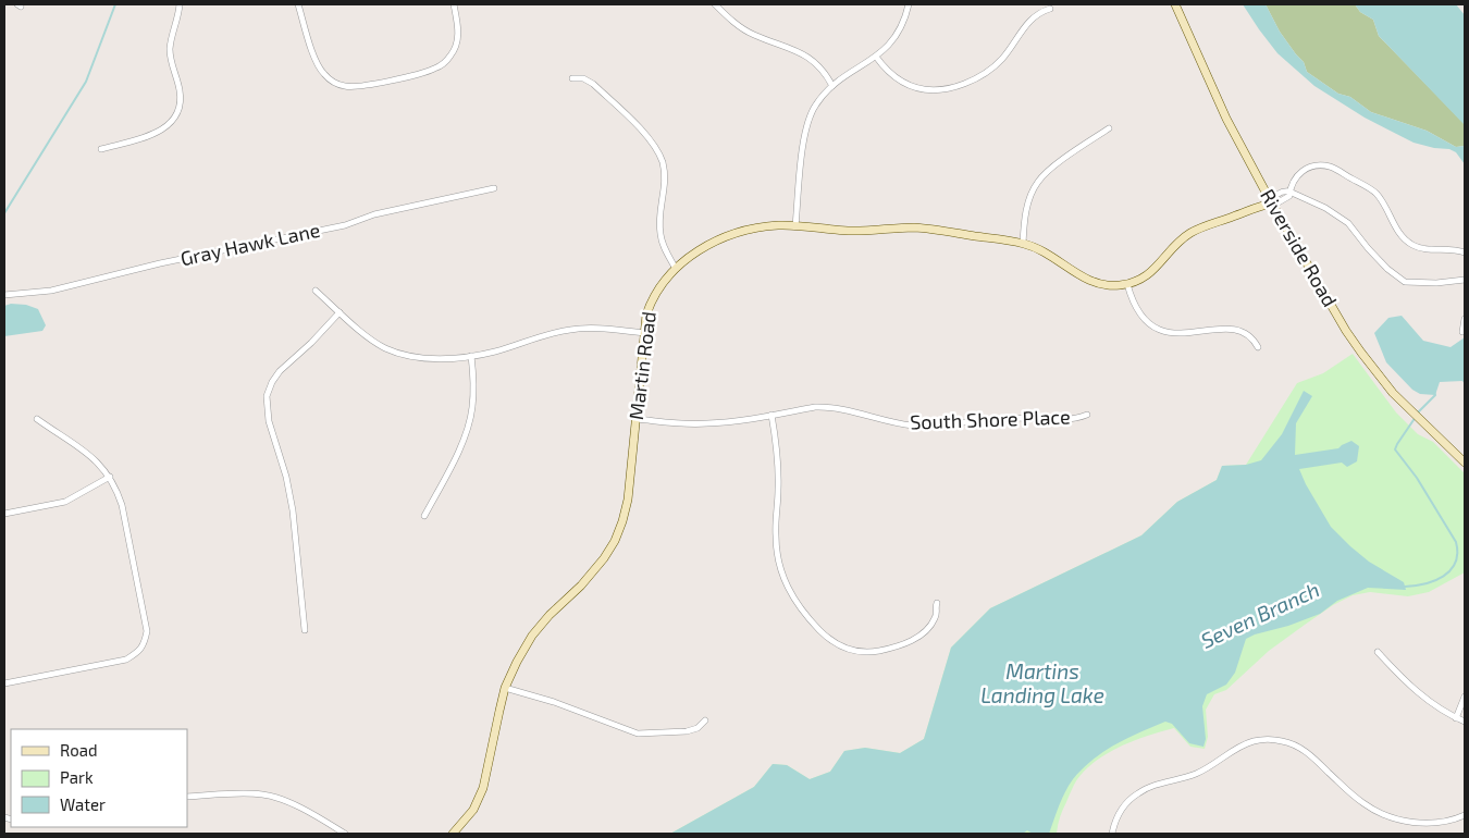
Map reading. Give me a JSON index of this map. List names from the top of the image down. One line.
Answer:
{"streets":{"street":["Gray Hawk Lane","Riverside Road","Martin Road","South Shore Place"]},"crossings":[["Riverside Road","Martin Road"],["Martin Road","South Shore Place"]],"water":["Seven Branch","Martins Landing Lake"],"legend":["Road","Park","Water"]}
